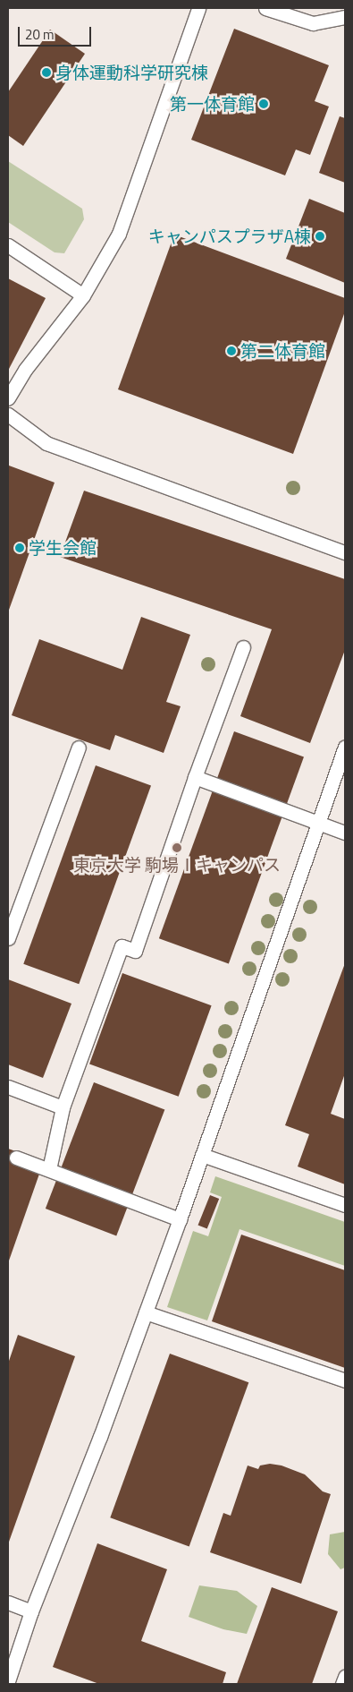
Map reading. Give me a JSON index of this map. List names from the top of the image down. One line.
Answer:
{"places":["身体運動科学研究棟","第一体育館","キャンパスプラザA棟","第二体育館","学生会館","東京大学 駒場Ⅰキャンパス"],"scale_bar":"20 m"}
